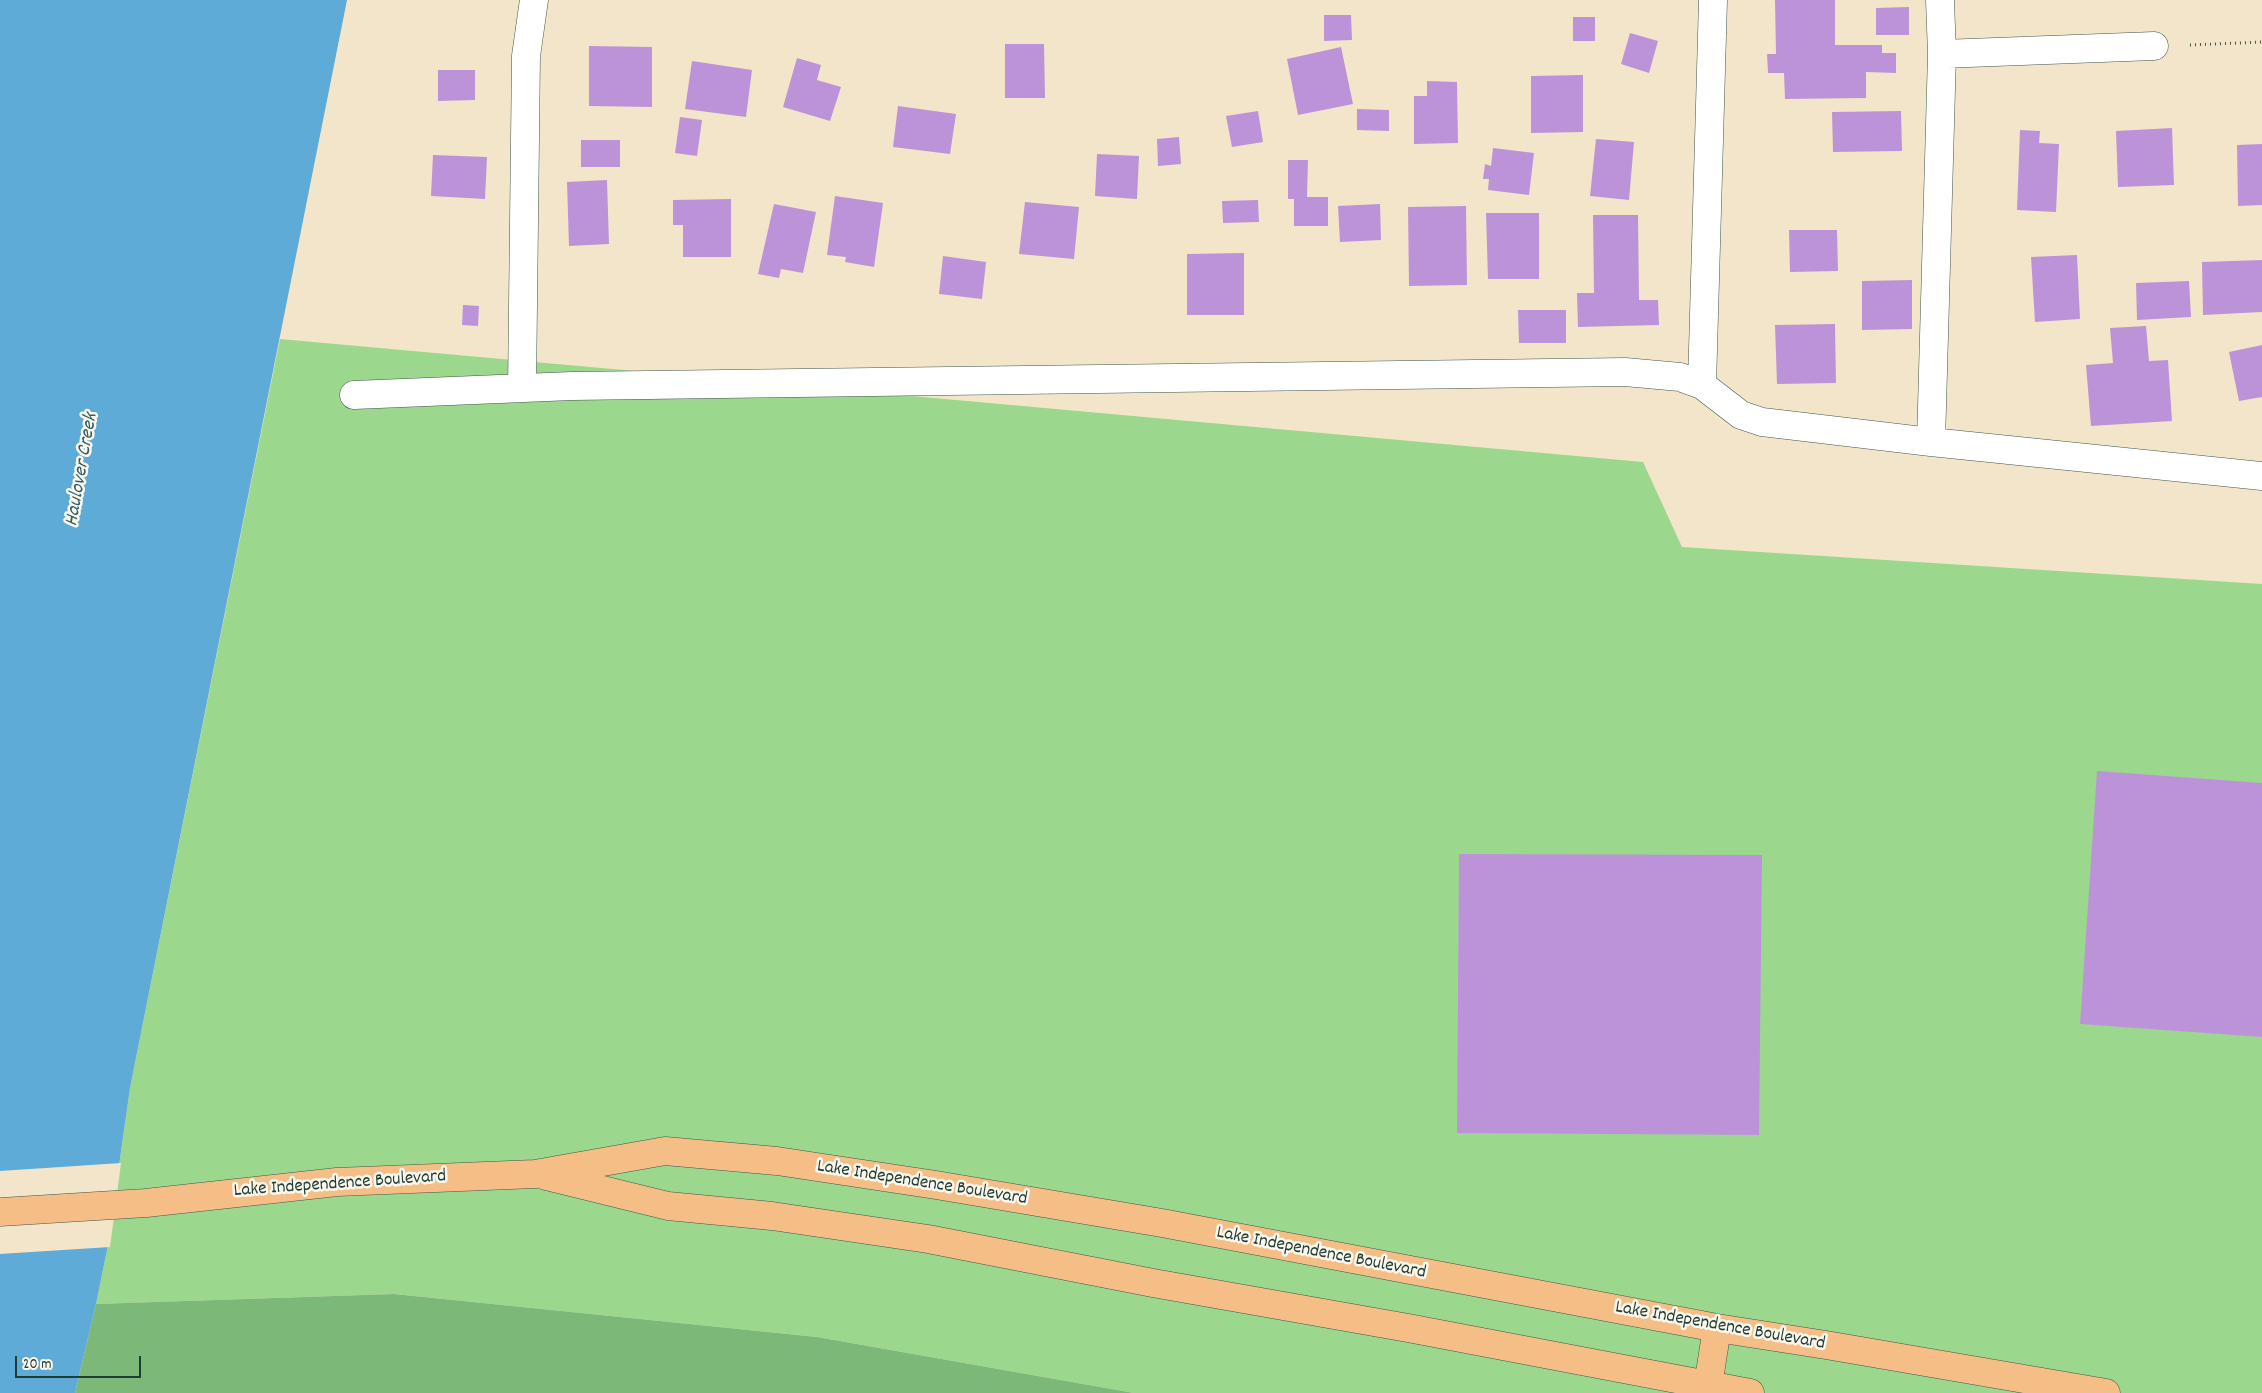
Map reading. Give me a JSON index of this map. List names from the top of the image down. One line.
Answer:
{"streets":{"highway":["Lake Independence Boulevard"]},"water":["Haulover Creek"],"scale_bar":"20 m"}
